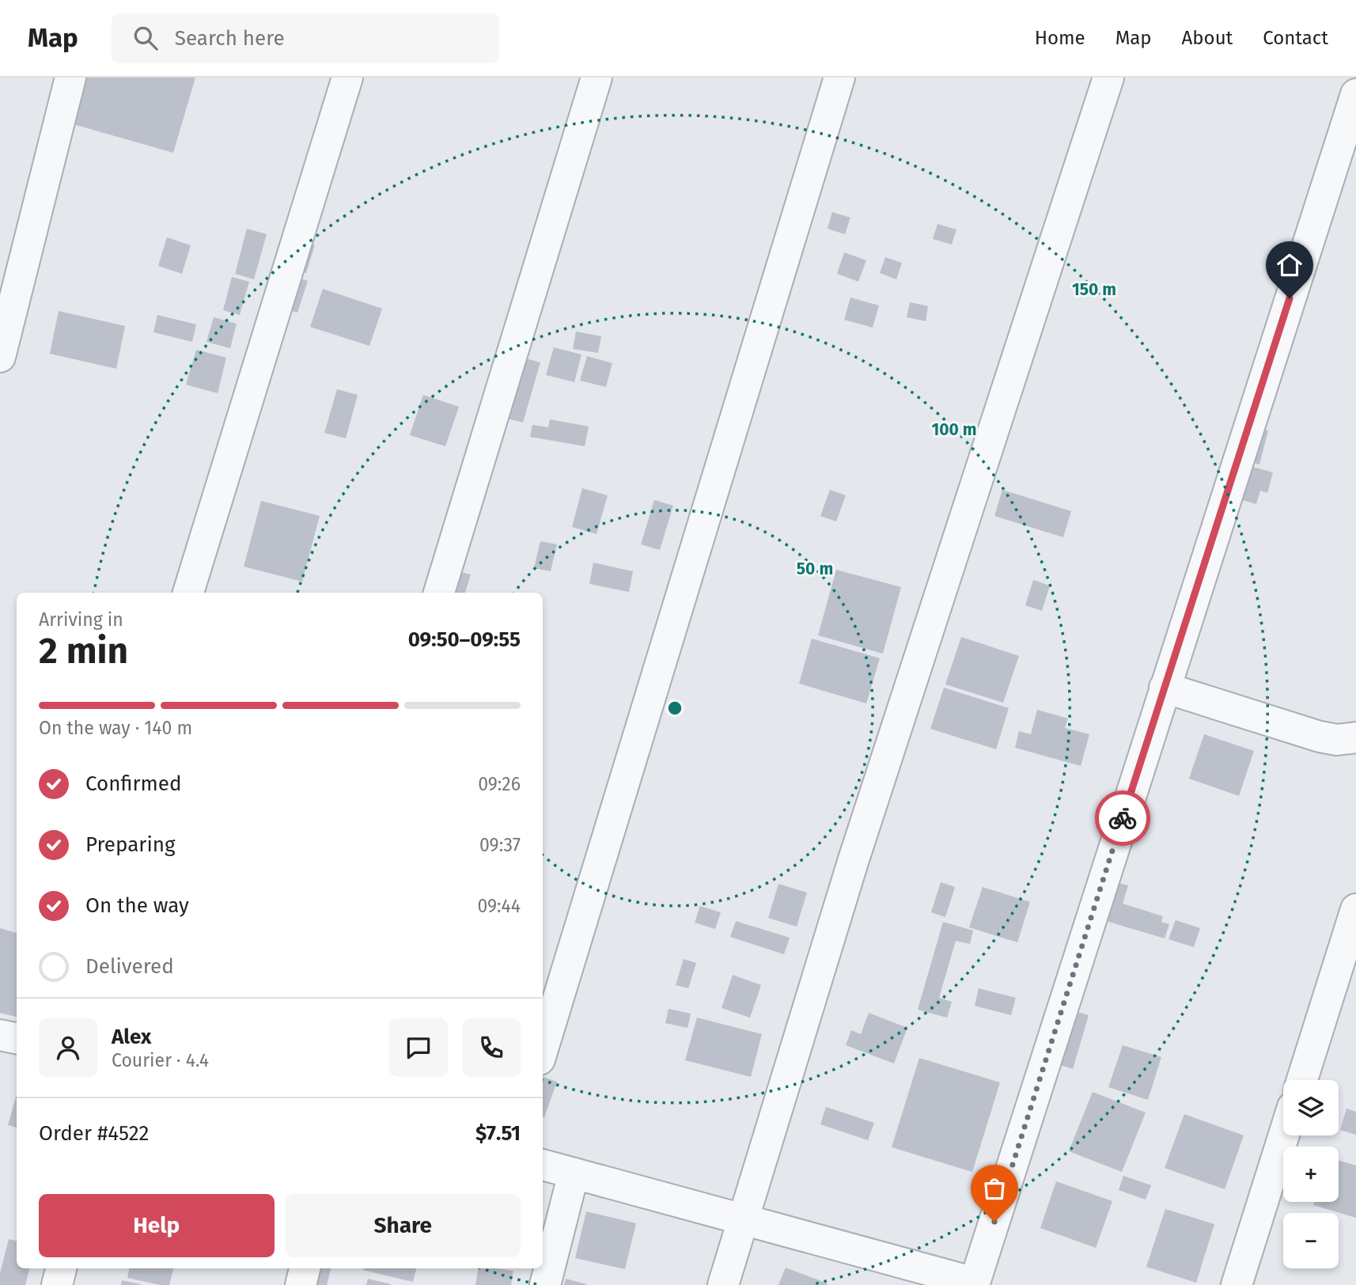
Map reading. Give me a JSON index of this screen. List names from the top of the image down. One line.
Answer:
{"page":{"header":"Map","search":"Search here","nav":["Home","Map","About","Contact"],"heading":["2 min","Arriving in","09:50–09:55"],"panel":["Alex","Courier · 4.4","Order #4522","$7.51"],"bar":"On the way · 140 m","list":[["Confirmed","09:26"],["Preparing","09:37"],["On the way","09:44"],"Delivered"],"map_buttons":["+","−"],"buttons":["Help","Share"]},"rings":["150 m","100 m","50 m"]}
